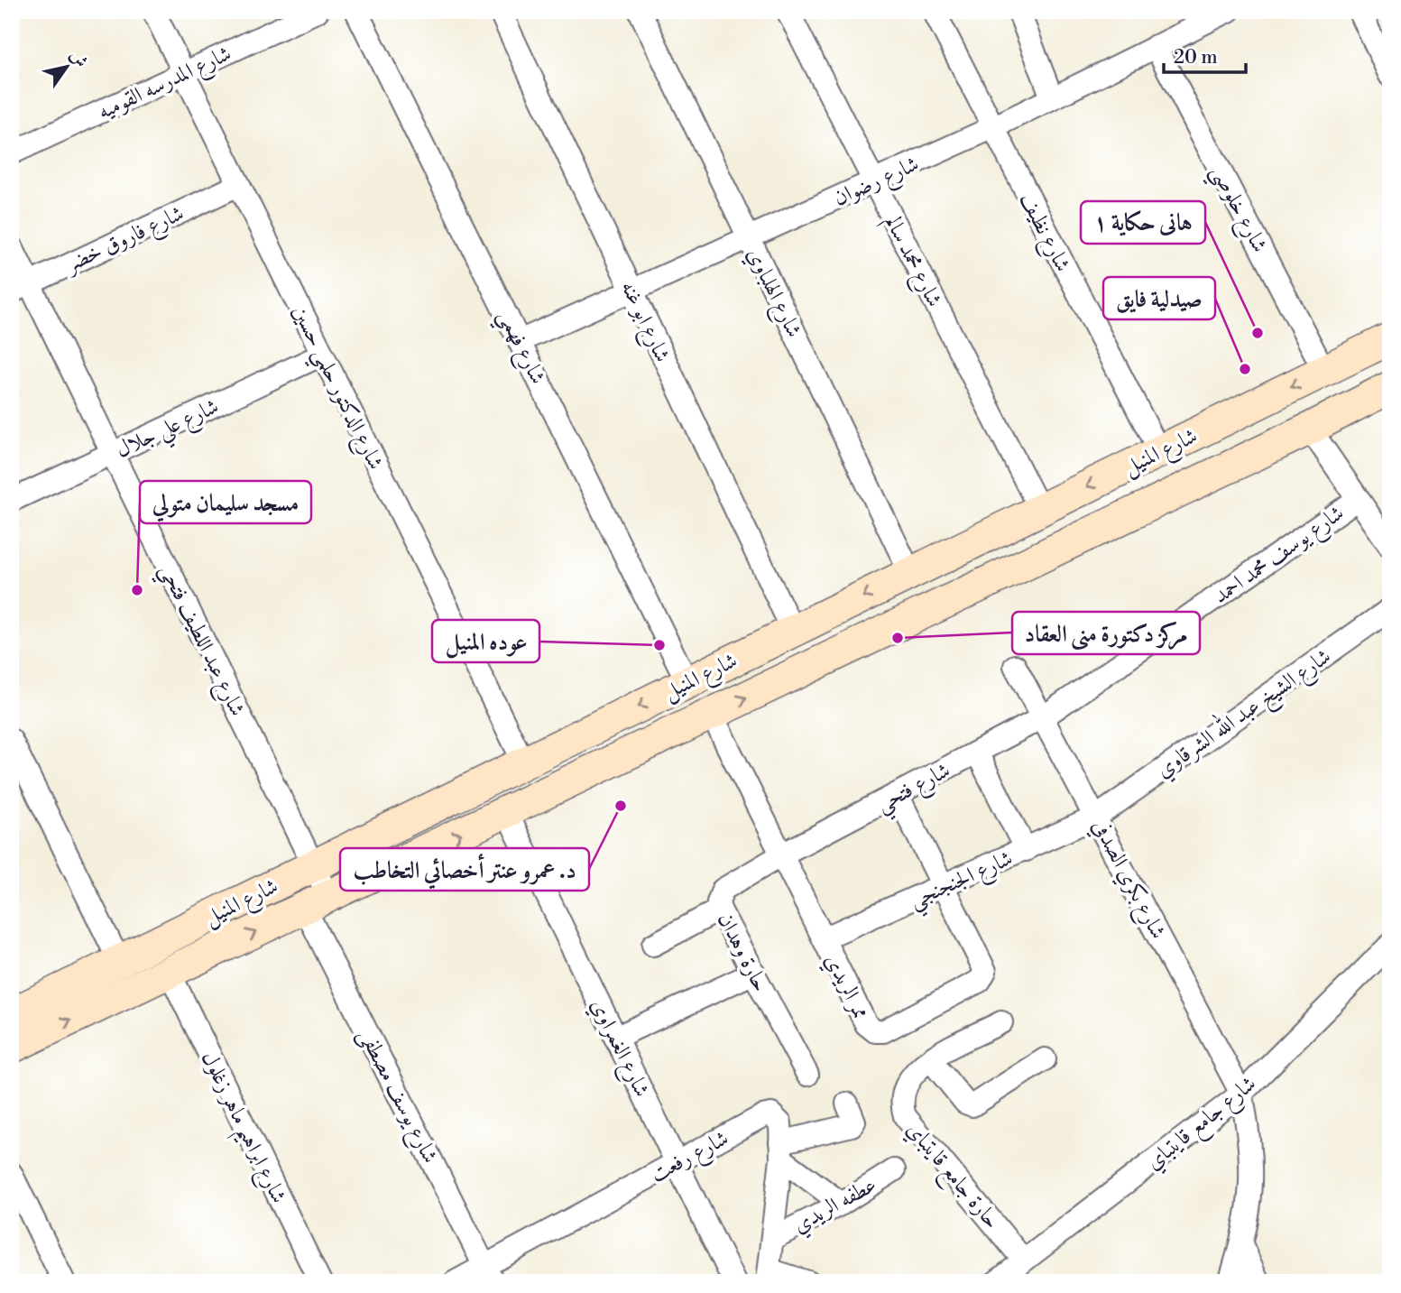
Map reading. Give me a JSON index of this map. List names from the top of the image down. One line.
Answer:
{"streets":{"street":["شارع المدرسه القوميه","شارع رضوان","شارع خلوصي","شارع نظيف","شارع فاروق خضر","شارع محمد سالم","شارع الهلباوي","شارع ابو غنه","شارع فهمي","شارع الدكتور حلمي حسين","شارع علي جلال","شارع المنيل","شارع يوسف محمد احمد","شارع عبد اللطيف فتحي","شارع الشيخ عبد الله الشرقاوي","شارع فتحي","شارع الجنجنجي","شارع بكري الصدفي","حارة وهدان","ممر الريدي","شارع الغمراوي","شارع يوسف مصطفى","شارع جامع قايتباي","شارع ابراهيم ماهر زغلول","شارع رفعت","حارة جامع قايتباي","عطفه الريدي"]},"crossings":[["شارع المدرسه القوميه","شارع الدكتور حلمي حسين"],["شارع رضوان","شارع خلوصي"],["شارع رضوان","شارع نظيف"],["شارع رضوان","شارع محمد سالم"],["شارع رضوان","شارع الهلباوي"],["شارع رضوان","شارع ابو غنه"],["شارع رضوان","شارع فهمي"],["شارع خلوصي","شارع المنيل"],["شارع نظيف","شارع المنيل"],["شارع فاروق خضر","شارع الدكتور حلمي حسين"],["شارع فاروق خضر","شارع عبد اللطيف فتحي"],["شارع محمد سالم","شارع المنيل"],["شارع الهلباوي","شارع المنيل"],["شارع ابو غنه","شارع المنيل"],["شارع فهمي","شارع المنيل"],["شارع الدكتور حلمي حسين","شارع علي جلال"],["شارع الدكتور حلمي حسين","شارع المنيل"],["شارع علي جلال","شارع عبد اللطيف فتحي"],["شارع المنيل","شارع عبد اللطيف فتحي"],["شارع المنيل","ممر الريدي"],["شارع المنيل","شارع الغمراوي"],["شارع المنيل","شارع يوسف مصطفى"],["شارع المنيل","شارع ابراهيم ماهر زغلول"],["شارع يوسف محمد احمد","شارع فتحي"],["شارع يوسف محمد احمد","شارع بكري الصدفي"],["شارع عبد اللطيف فتحي","شارع يوسف مصطفى"],["شارع الشيخ عبد الله الشرقاوي","شارع الجنجنجي"],["شارع الشيخ عبد الله الشرقاوي","شارع بكري الصدفي"],["شارع فتحي","شارع بكري الصدفي"],["شارع فتحي","حارة وهدان"],["شارع فتحي","ممر الريدي"],["شارع الجنجنجي","شارع بكري الصدفي"],["شارع الجنجنجي","ممر الريدي"],["شارع بكري الصدفي","شارع جامع قايتباي"],["حارة وهدان","ممر الريدي"],["شارع الغمراوي","شارع رفعت"],["شارع يوسف مصطفى","شارع رفعت"],["شارع جامع قايتباي","حارة جامع قايتباي"],["شارع رفعت","عطفه الريدي"]],"places":["هانى حكاية ١","صيدلية فايق","مسجد سليمان متولي","مركز دكتورة منى العقاد","عوده المنيل","د. عمرو عنتر أخصائي التخاطب"],"scale_bar":"20 m","north":"top right"}
